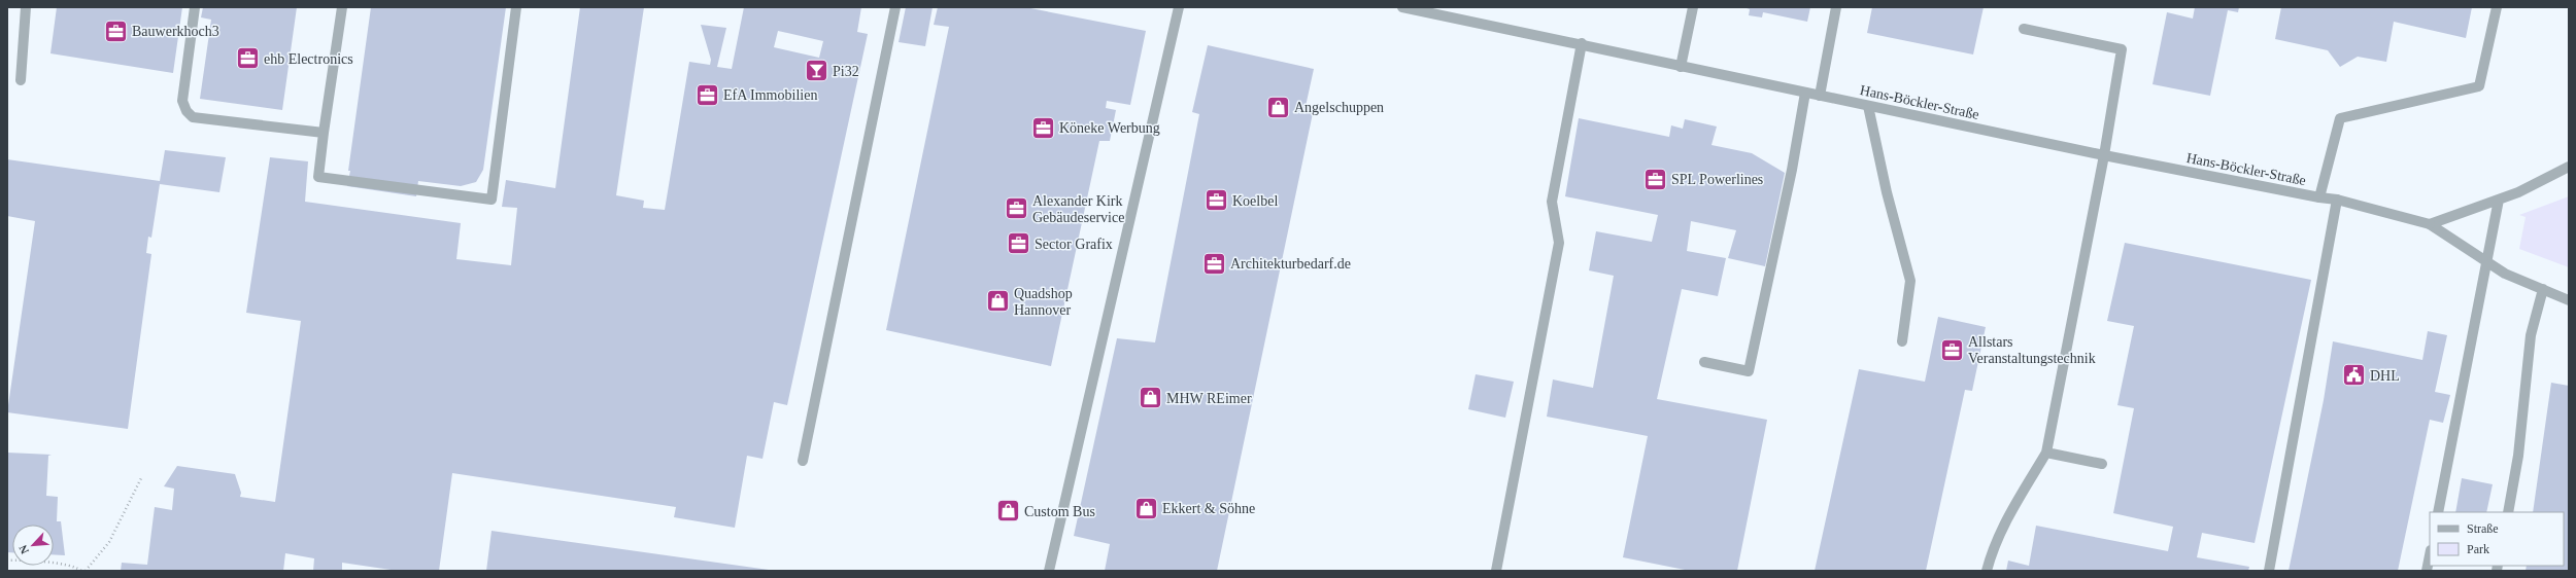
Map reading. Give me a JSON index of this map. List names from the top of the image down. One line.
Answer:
{"streets":{"street":["Hans-Böckler-Straße"]},"places":{"office":["Bauwerkhoch3","ehb Electronics","EfA Immobilien","Köneke Werbung","SPL Powerlines","Koelbel","Alexander Kirk Gebäudeservice","Sector Grafix","Architekturbedarf.de","Allstars Veranstaltungstechnik"],"bar":["Pi32"],"shop":["Angelschuppen","Quadshop Hannover","MHW REimer","Ekkert & Söhne","Custom Bus"],"public building":["DHL"]},"legend":["Straße","Park"],"north":"bottom left"}
